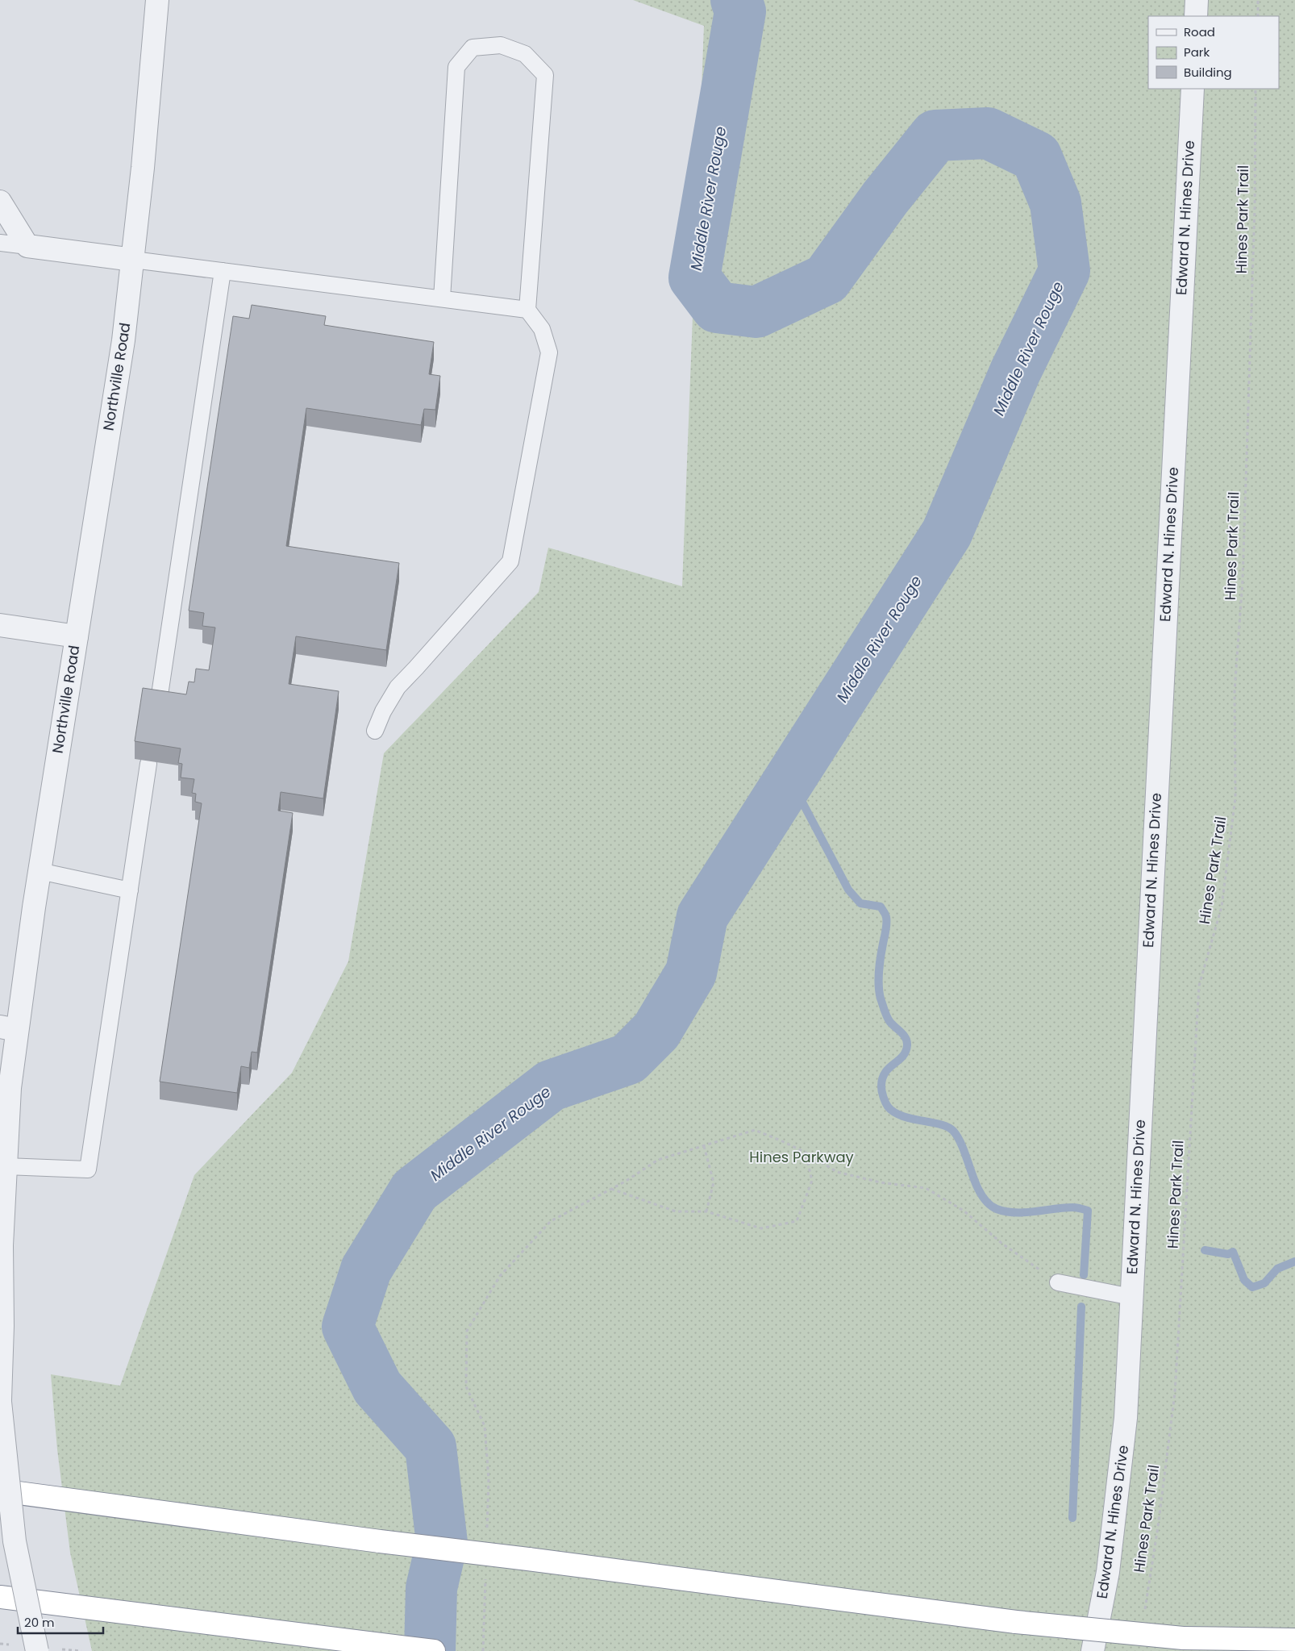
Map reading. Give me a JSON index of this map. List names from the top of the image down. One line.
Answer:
{"streets":{"street":["Edward N. Hines Drive","Northville Road"],"path":["Hines Park Trail"]},"water":["Middle River Rouge"],"parks":["Hines Parkway"],"legend":["Road","Park","Building"],"scale_bar":"20 m"}
